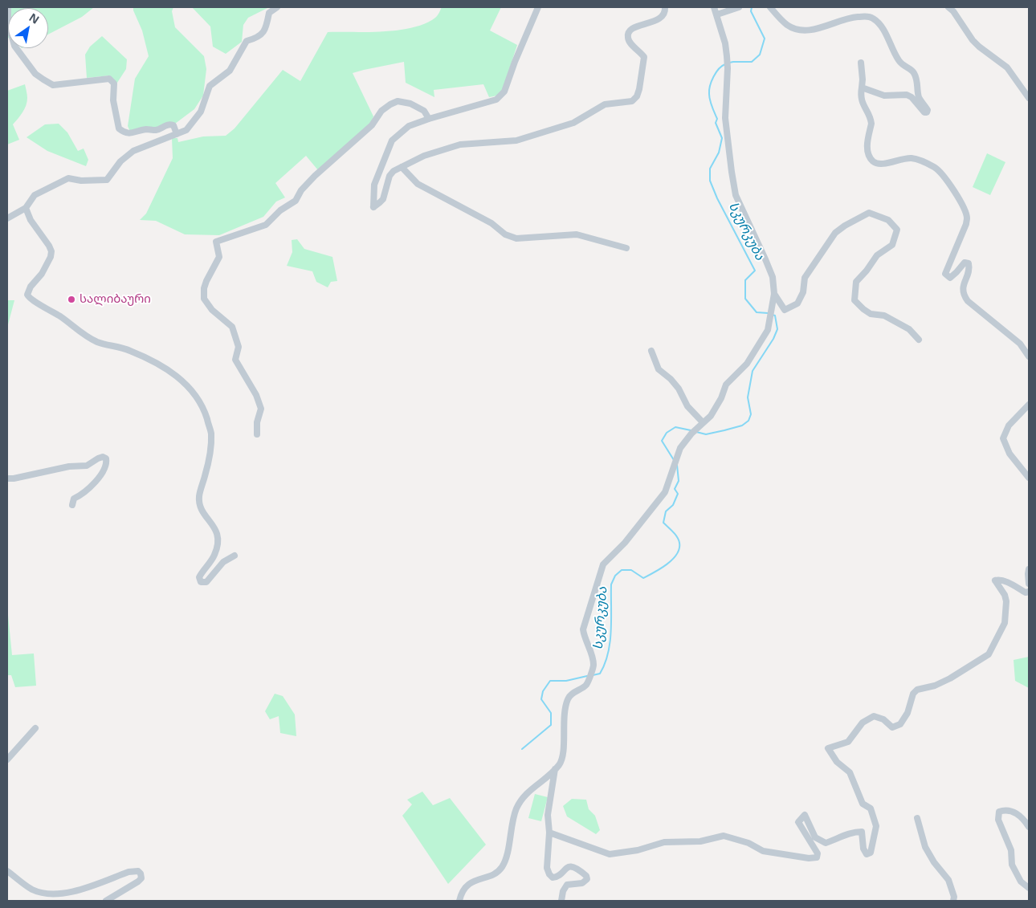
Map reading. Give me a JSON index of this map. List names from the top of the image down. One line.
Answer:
{"water":["სკურკუბა"],"places":["სალიბაური"],"north":"top right"}
